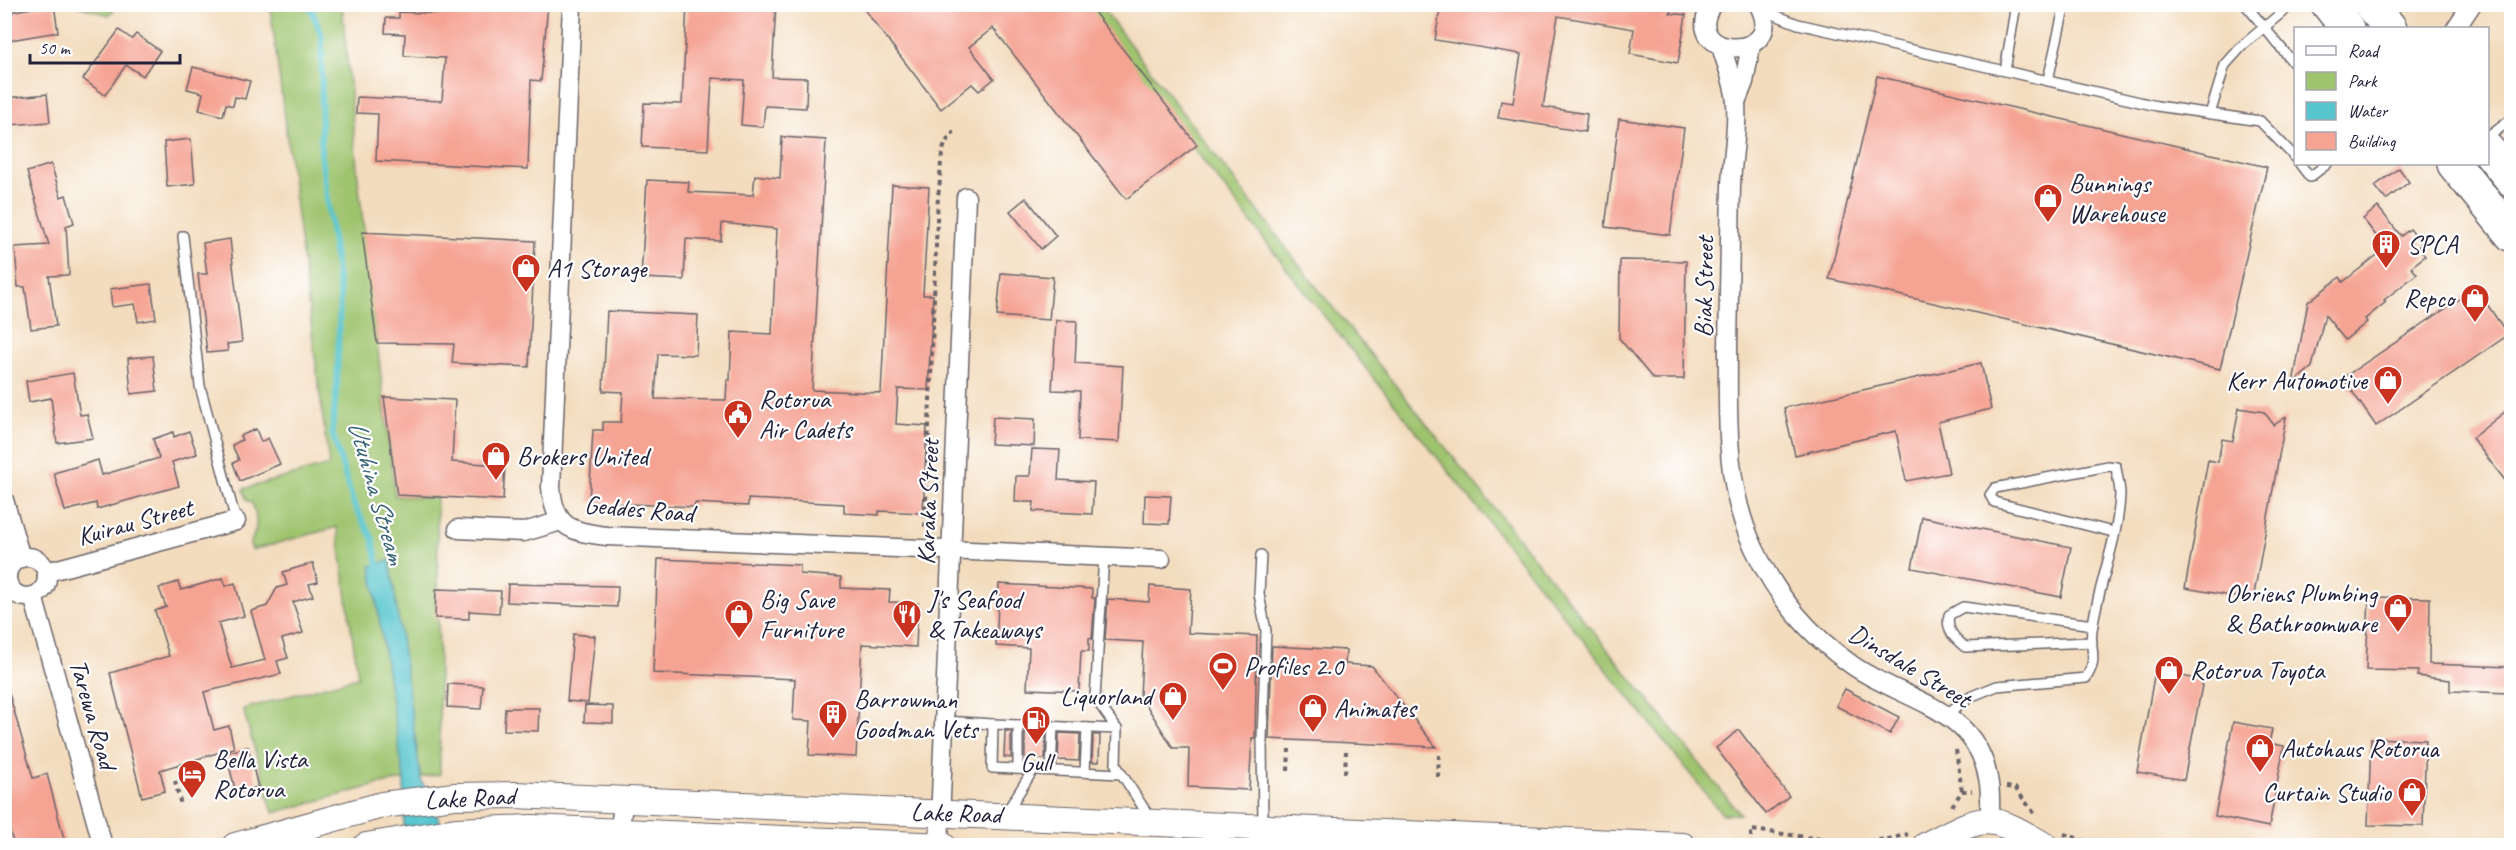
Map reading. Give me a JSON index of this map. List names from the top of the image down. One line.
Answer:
{"streets":{"main road":["Lake Road"],"street":["Biak Street","Karaka Street","Geddes Road","Kuirau Street","Dinsdale Street","Tarewa Road"]},"crossings":[["Biak Street","Dinsdale Street"],["Karaka Street","Geddes Road"],["Karaka Street","Lake Road"],["Kuirau Street","Tarewa Road"]],"water":["Utuhina Stream"],"places":{"shop":["Bunnings Warehouse","A1 Storage","Repco","Kerr Automotive","Brokers United","Obriens Plumbing & Bathroomware","Big Save Furniture","Rotorua Toyota","Liquorland","Animates","Autohaus Rotorua","Curtain Studio"],"building":["SPCA","Barrowman Goodman Vets"],"public building":["Rotorua Air Cadets"],"restaurant":["J's Seafood & Takeaways"],"sports":["Profiles 2.0"],"fuel station":["Gull"],"hotel":["Bella Vista Rotorua"]},"legend":["Road","Park","Water","Building"],"scale_bar":"50 m"}
